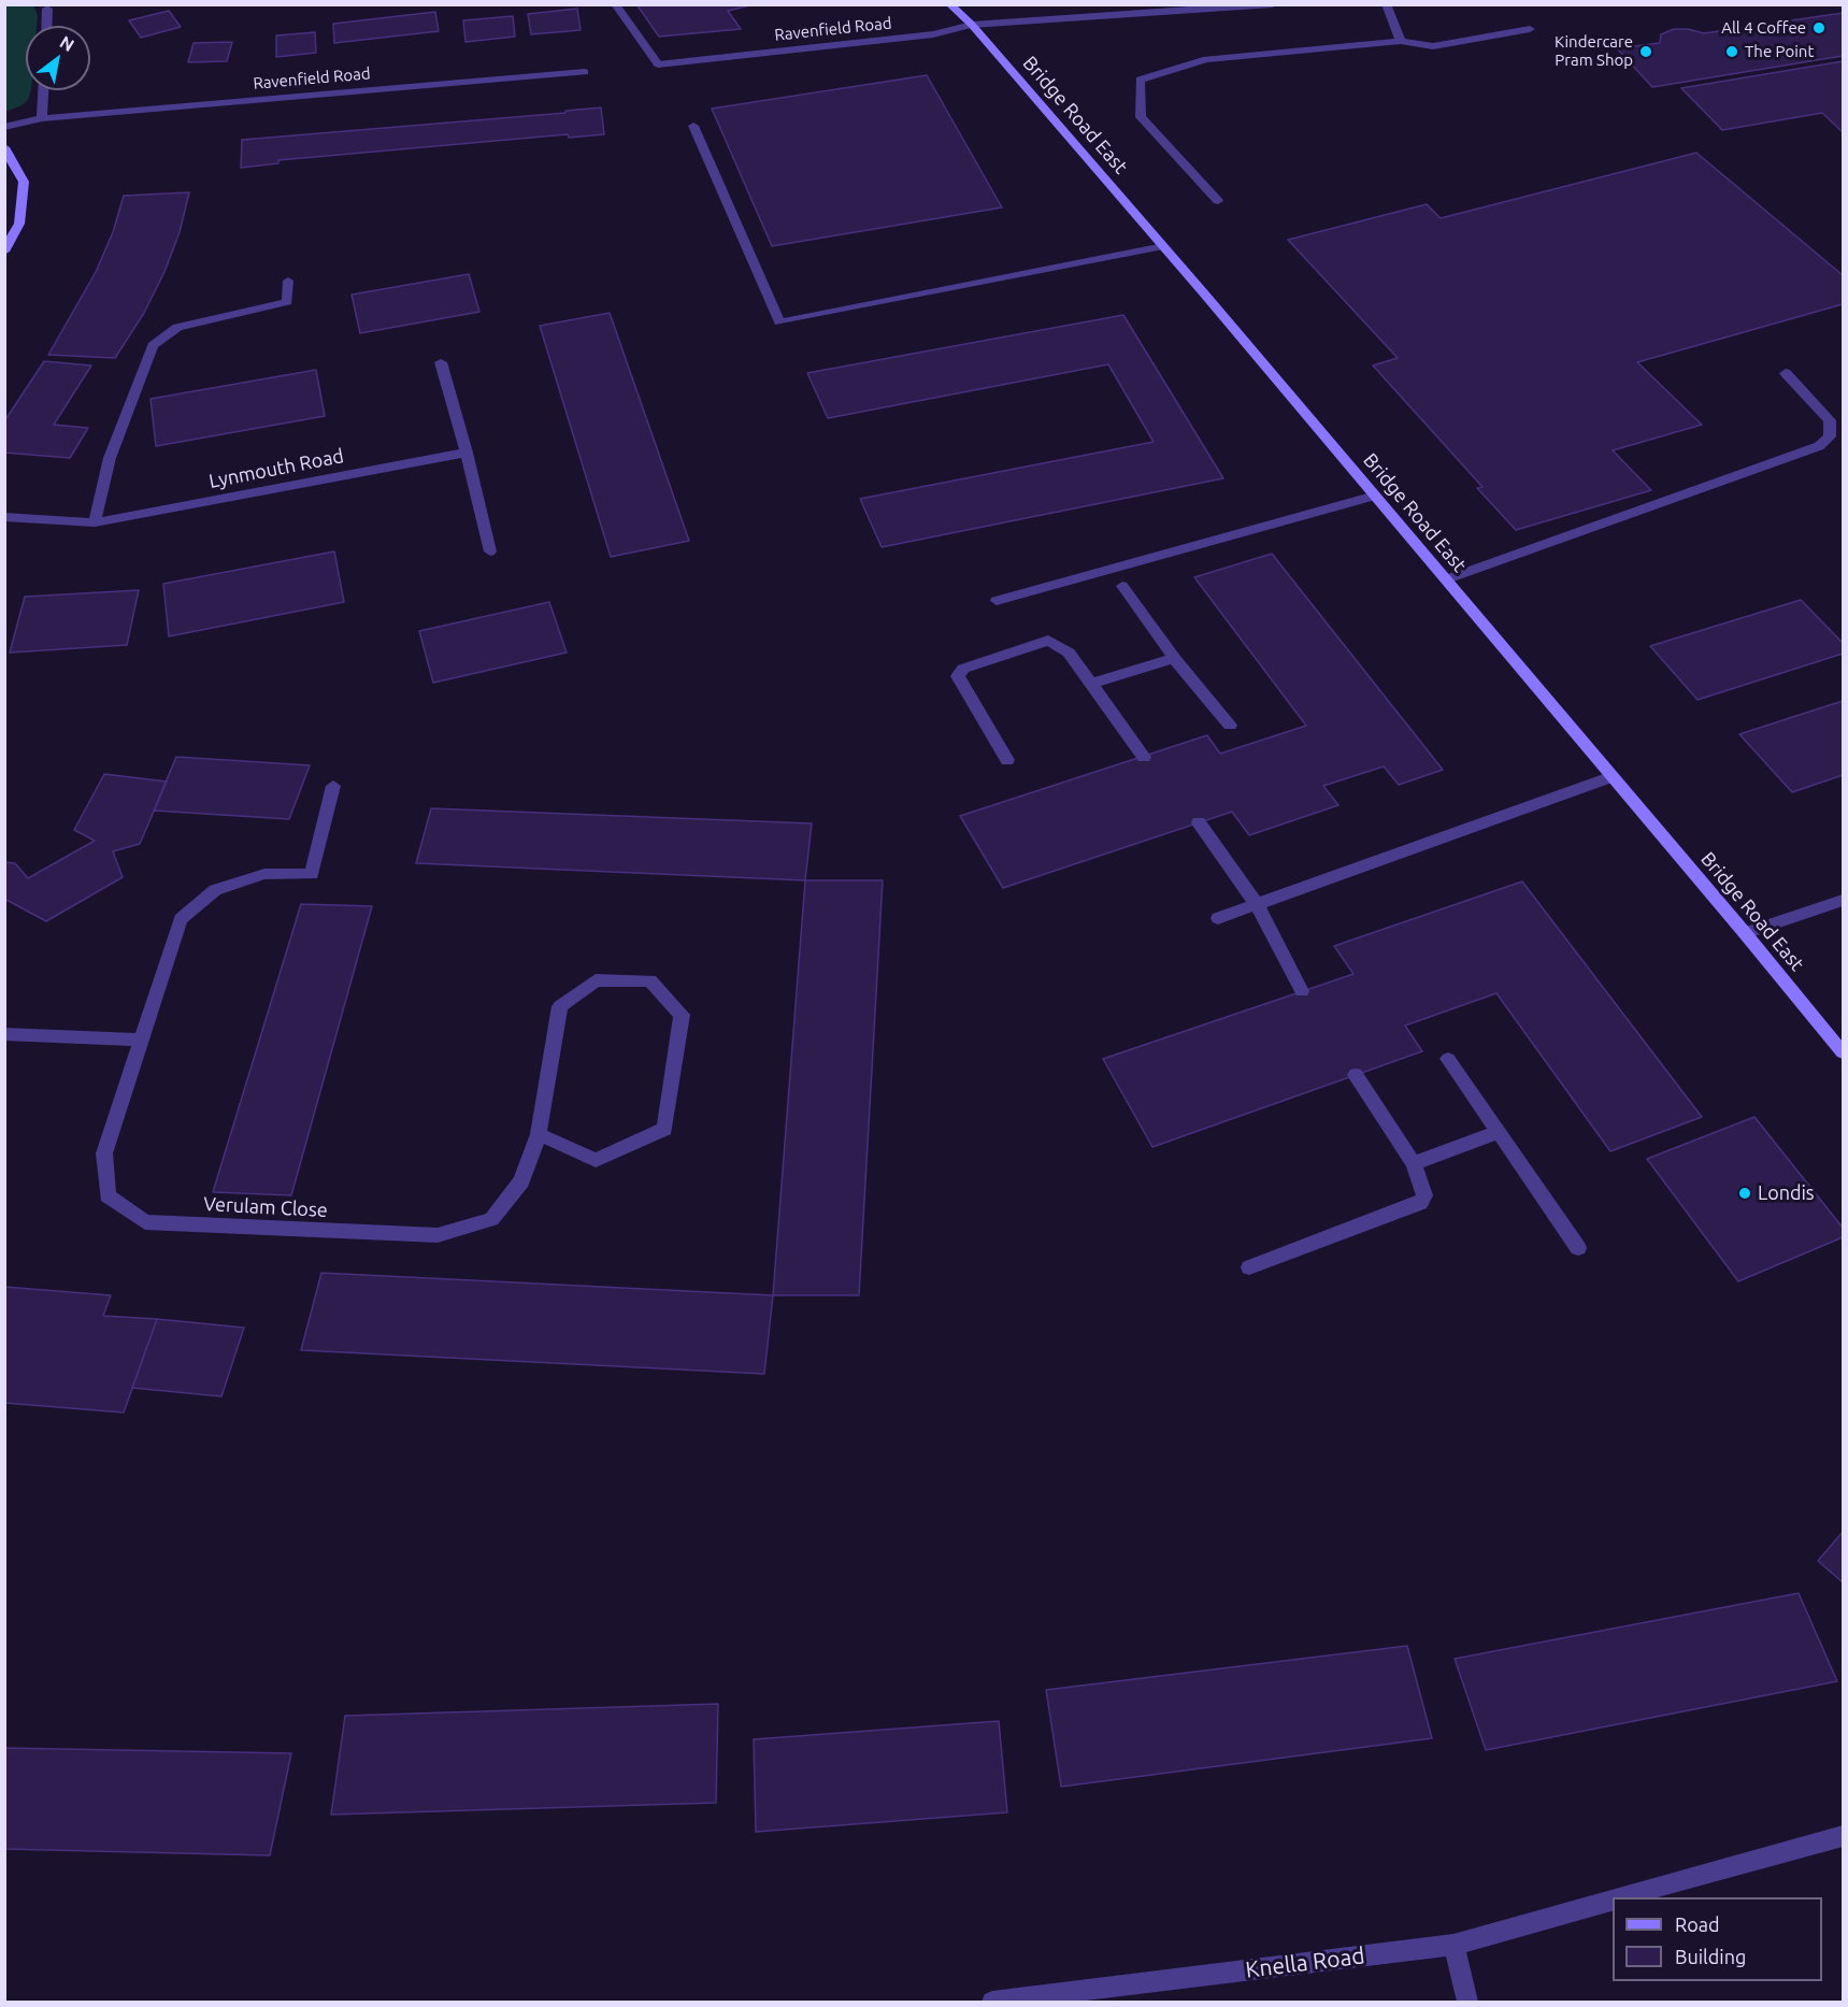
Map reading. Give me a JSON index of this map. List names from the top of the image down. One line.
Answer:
{"streets":{"street":["Ravenfield Road","Bridge Road East","Lynmouth Road","Verulam Close","Knella Road"]},"crossings":[["Ravenfield Road","Bridge Road East"]],"places":["All 4 Coffee","Kindercare Pram Shop","The Point","Londis"],"legend":["Road","Building"],"north":"top right"}
